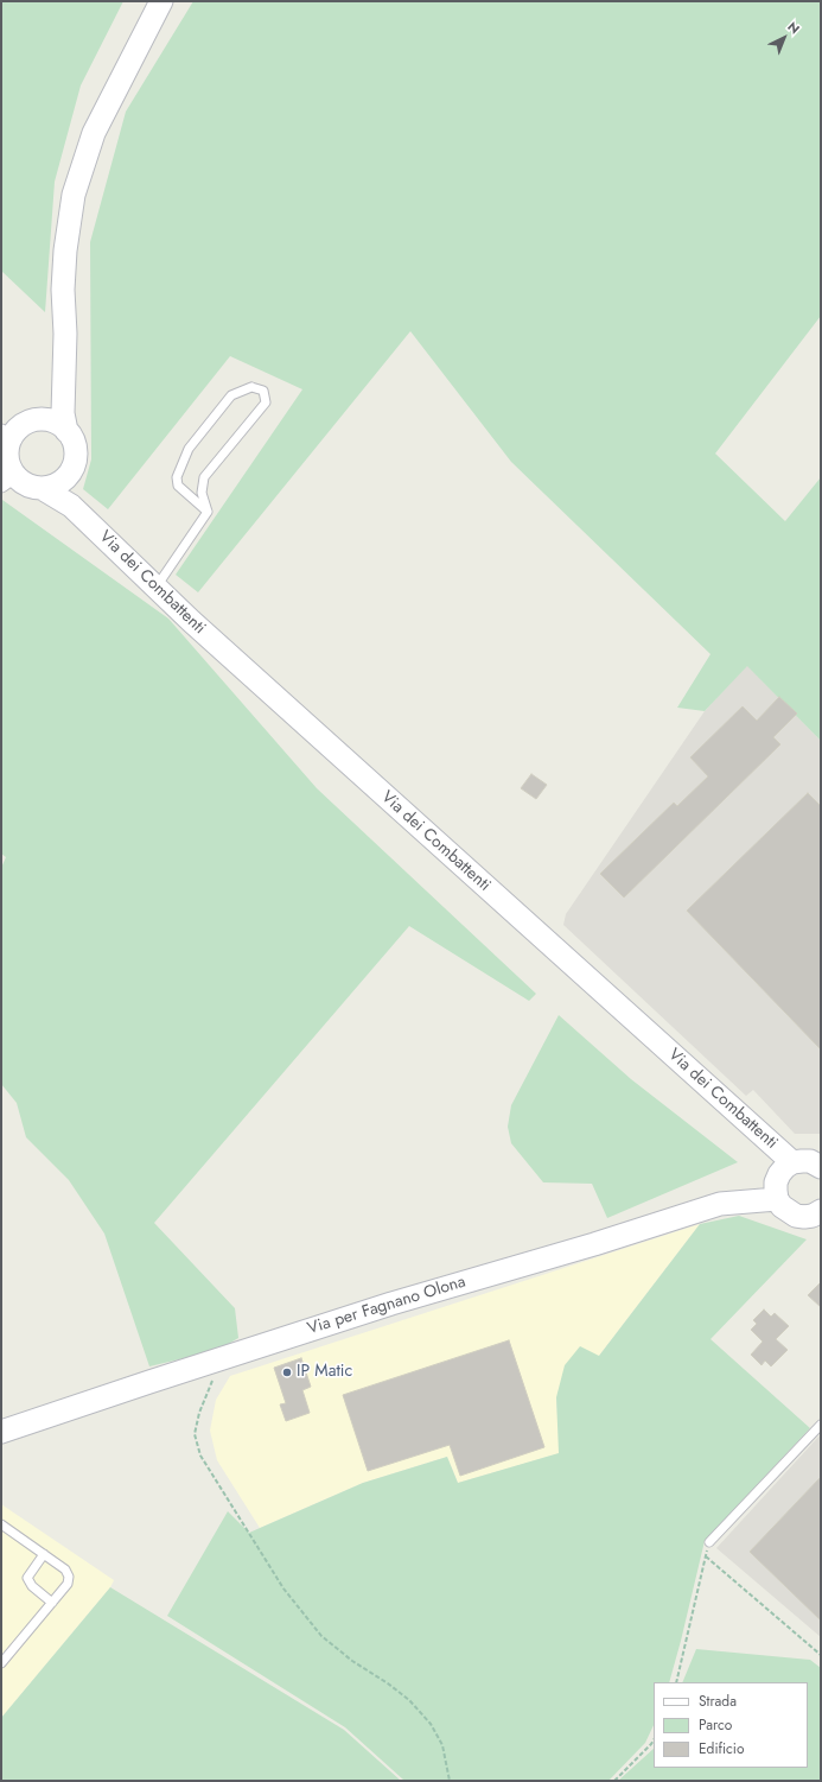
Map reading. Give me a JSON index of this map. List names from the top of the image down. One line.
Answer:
{"streets":{"street":["Via dei Combattenti","Via per Fagnano Olona"]},"places":["IP Matic"],"legend":["Strada","Parco","Edificio"],"north":"top right"}
